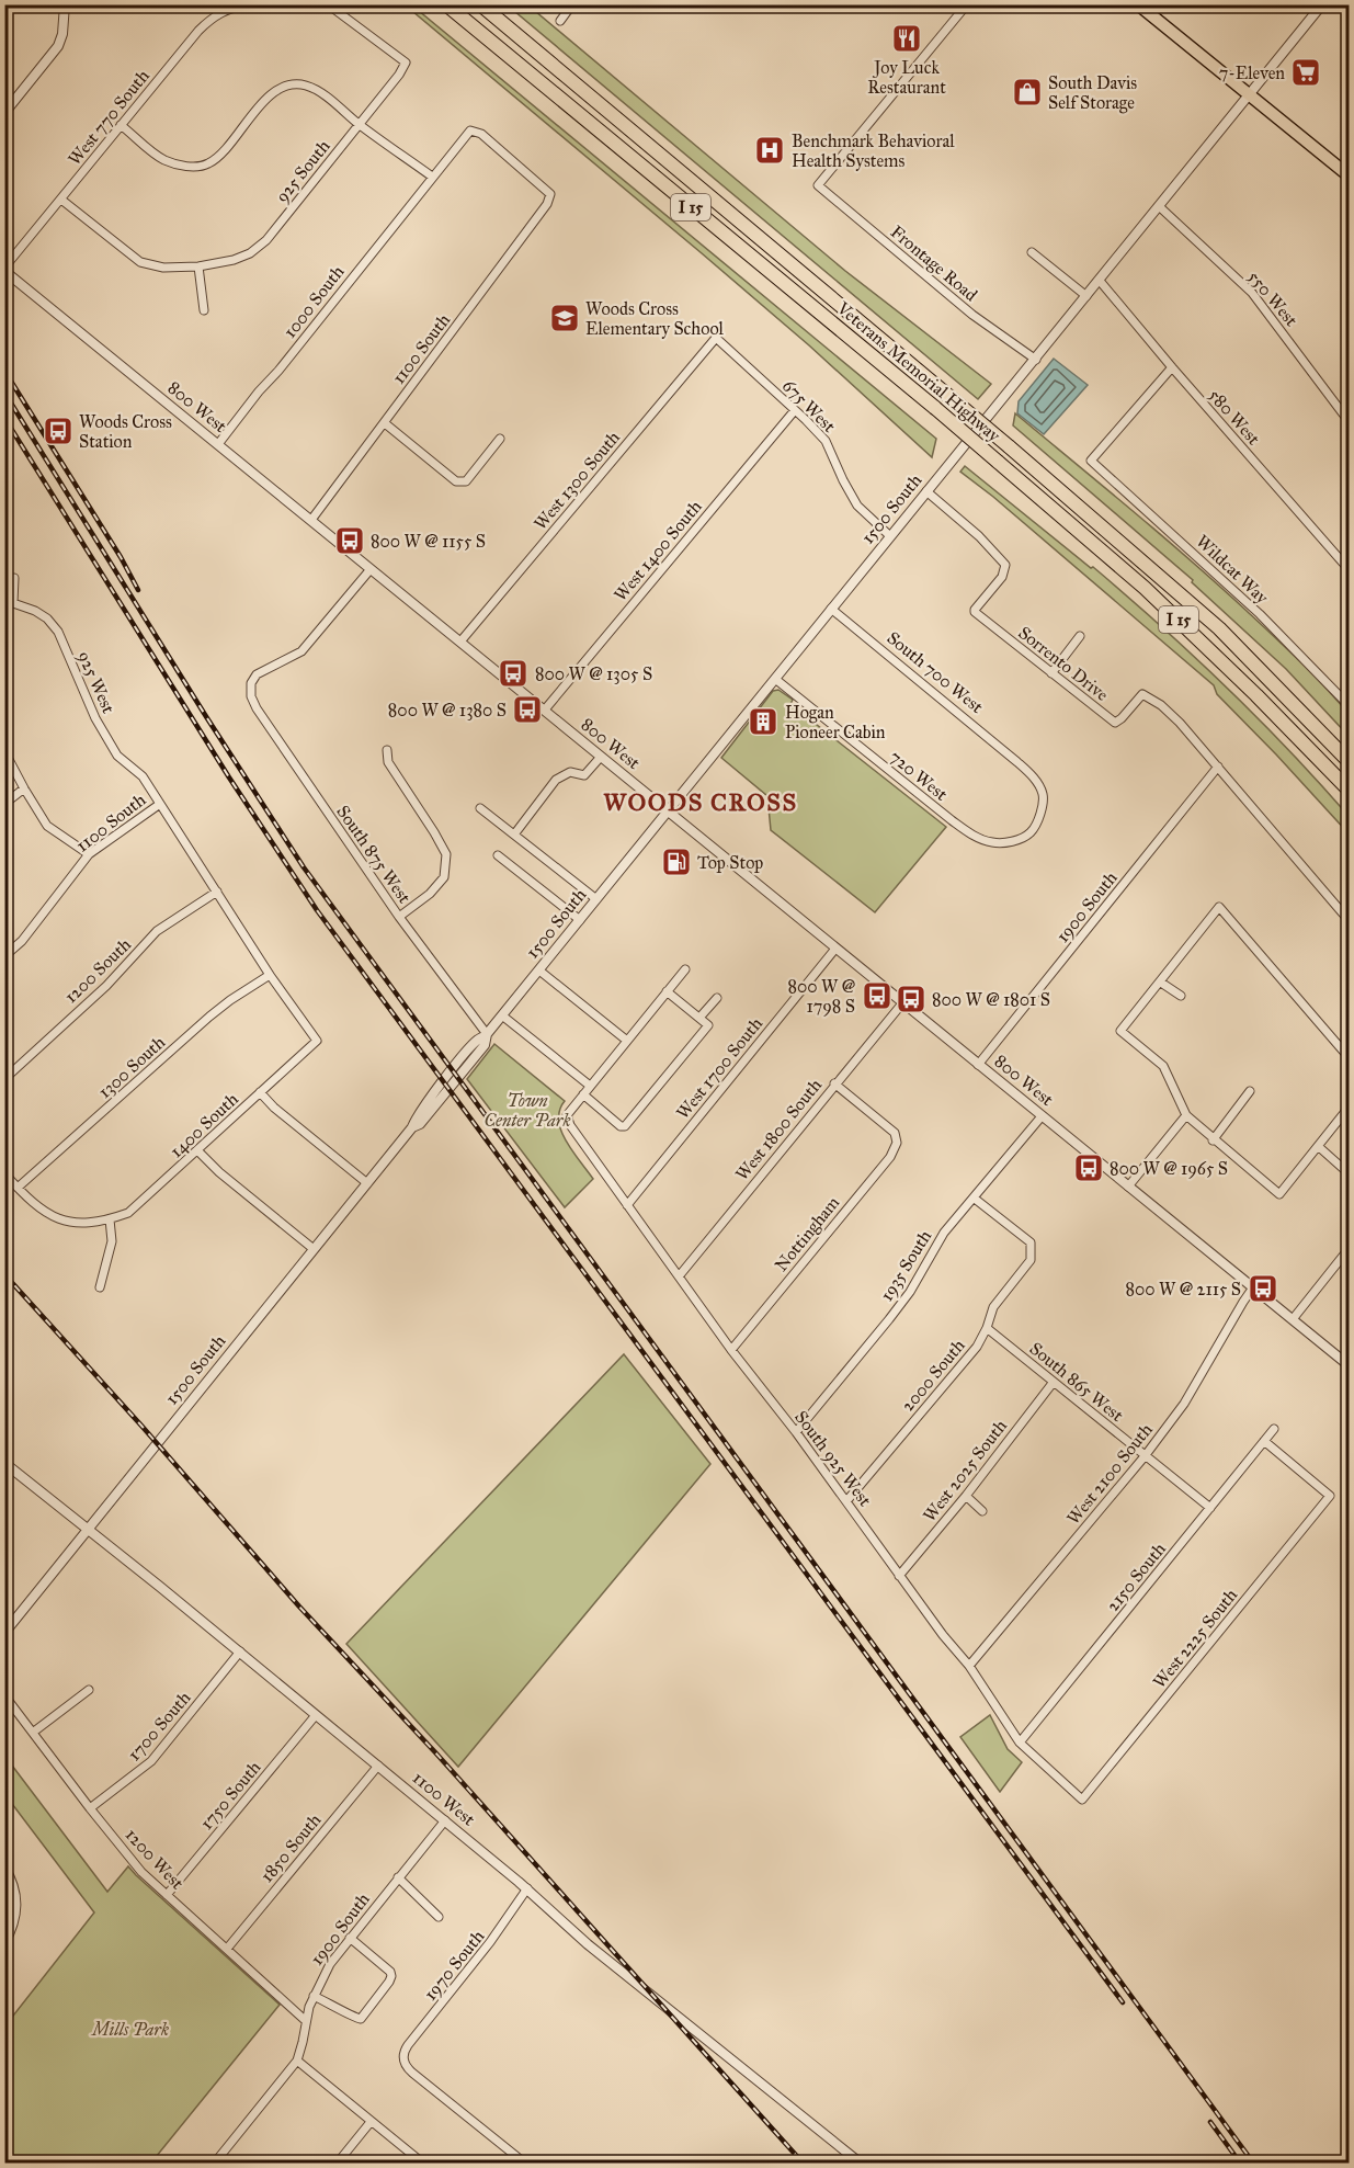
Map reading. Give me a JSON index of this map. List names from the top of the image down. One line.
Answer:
{"streets":{"highway":["I 15","Veterans Memorial Highway"],"street":["West 770 South","925 South","Frontage Road","550 West","1000 South","1100 South","675 West","800 West","580 West","West 1300 South","1500 South","West 1400 South","Wildcat Way","Sorrento Drive","South 700 West","925 West","720 West","South 875 West","1900 South","1200 South","1300 South","West 1700 South","1400 South","West 1800 South","Nottingham","1935 South","2000 South","South 865 West","South 925 West","West 2025 South","West 2100 South","2150 South","West 2225 South","1700 South","1750 South","1100 West","1850 South","1200 West","1970 South"]},"crossings":[["West 770 South","925 South"],["West 770 South","800 West"],["Frontage Road","1500 South"],["550 West","1500 South"],["1000 South","1100 South"],["1000 South","800 West"],["1100 South","800 West"],["1100 South","925 West"],["675 West","West 1300 South"],["675 West","1500 South"],["675 West","West 1400 South"],["800 West","West 1300 South"],["800 West","1500 South"],["800 West","West 1400 South"],["800 West","South 875 West"],["800 West","1900 South"],["800 West","West 1700 South"],["800 West","West 1800 South"],["800 West","1935 South"],["800 West","West 2100 South"],["580 West","1500 South"],["580 West","Wildcat Way"],["1500 South","Sorrento Drive"],["1500 South","South 700 West"],["1500 South","720 West"],["1500 South","South 875 West"],["1500 South","1100 West"],["Sorrento Drive","1900 South"],["South 700 West","720 West"],["925 West","1200 South"],["1900 South","1100 West"],["1900 South","1200 West"],["1300 South","1400 South"],["West 1700 South","South 925 West"],["West 1800 South","Nottingham"],["West 1800 South","South 925 West"],["Nottingham","South 925 West"],["1935 South","2000 South"],["1935 South","South 925 West"],["2000 South","South 865 West"],["2000 South","South 925 West"],["South 865 West","West 2025 South"],["South 865 West","West 2100 South"],["South 865 West","2150 South"],["South 925 West","West 2025 South"],["South 925 West","West 2100 South"],["South 925 West","2150 South"],["South 925 West","West 2225 South"],["2150 South","West 2225 South"],["1700 South","1100 West"],["1700 South","1200 West"],["1750 South","1100 West"],["1750 South","1200 West"],["1100 West","1850 South"],["1100 West","1970 South"],["1850 South","1200 West"]],"districts":["WOODS CROSS"],"parks":["Town Center Park","Mills Park"],"places":{"restaurant":["Joy Luck Restaurant"],"supermarket":["7-Eleven"],"shop":["South Davis Self Storage"],"hospital":["Benchmark Behavioral Health Systems"],"school or university":["Woods Cross Elementary School"],"bus stop":["Woods Cross Station","800 W @ 1155 S","800 W @ 1305 S","800 W @ 1380 S","800 W @ 1798 S","800 W @ 1801 S","800 W @ 1965 S","800 W @ 2115 S"],"building":["Hogan Pioneer Cabin"],"fuel station":["Top Stop"]}}
